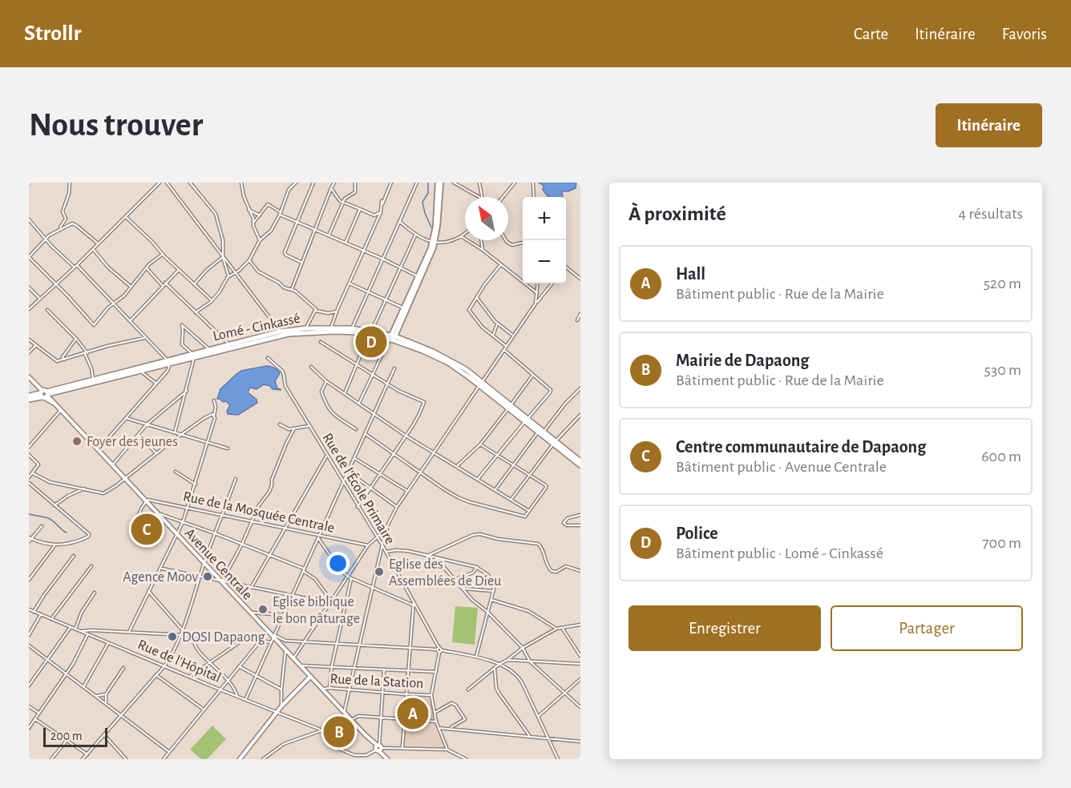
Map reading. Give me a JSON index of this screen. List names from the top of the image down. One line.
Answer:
{"streets":{"highway":["Lomé - Cinkassé"],"main road":["Avenue Centrale"],"street":["Rue de l'École Primaire","Rue de la Mosquée Centrale","Rue de l'Hôpital","Rue de la Station"]},"crossings":[["Lomé - Cinkassé","Avenue Centrale"],["Rue de la Mosquée Centrale","Avenue Centrale"],["Avenue Centrale","Rue de la Station"]],"places":["Foyer des jeunes","Eglise des Assemblées de Dieu","Agence Moov","Eglise biblique le bon pâturage","DOSI Dapaong"],"scale_bar":"200 m","north":"top left","page":{"header":"Strollr","nav":["Carte","Itinéraire","Favoris"],"buttons":["Itinéraire",["Enregistrer","Partager"]],"title":"Nous trouver","heading":["À proximité","4 résultats"],"map_buttons":["+","−"],"list":[{"mark":"A","name":"Hall","note":"Bâtiment public · Rue de la Mairie","value":"520 m"},{"mark":"B","name":"Mairie de Dapaong","note":"Bâtiment public · Rue de la Mairie","value":"530 m"},{"mark":"C","name":"Centre communautaire de Dapaong","note":"Bâtiment public · Avenue Centrale","value":"600 m"},{"mark":"D","name":"Police","note":"Bâtiment public · Lomé - Cinkassé","value":"700 m"}],"pins":["D","C","A","B"],"scale":"200 m"}}
